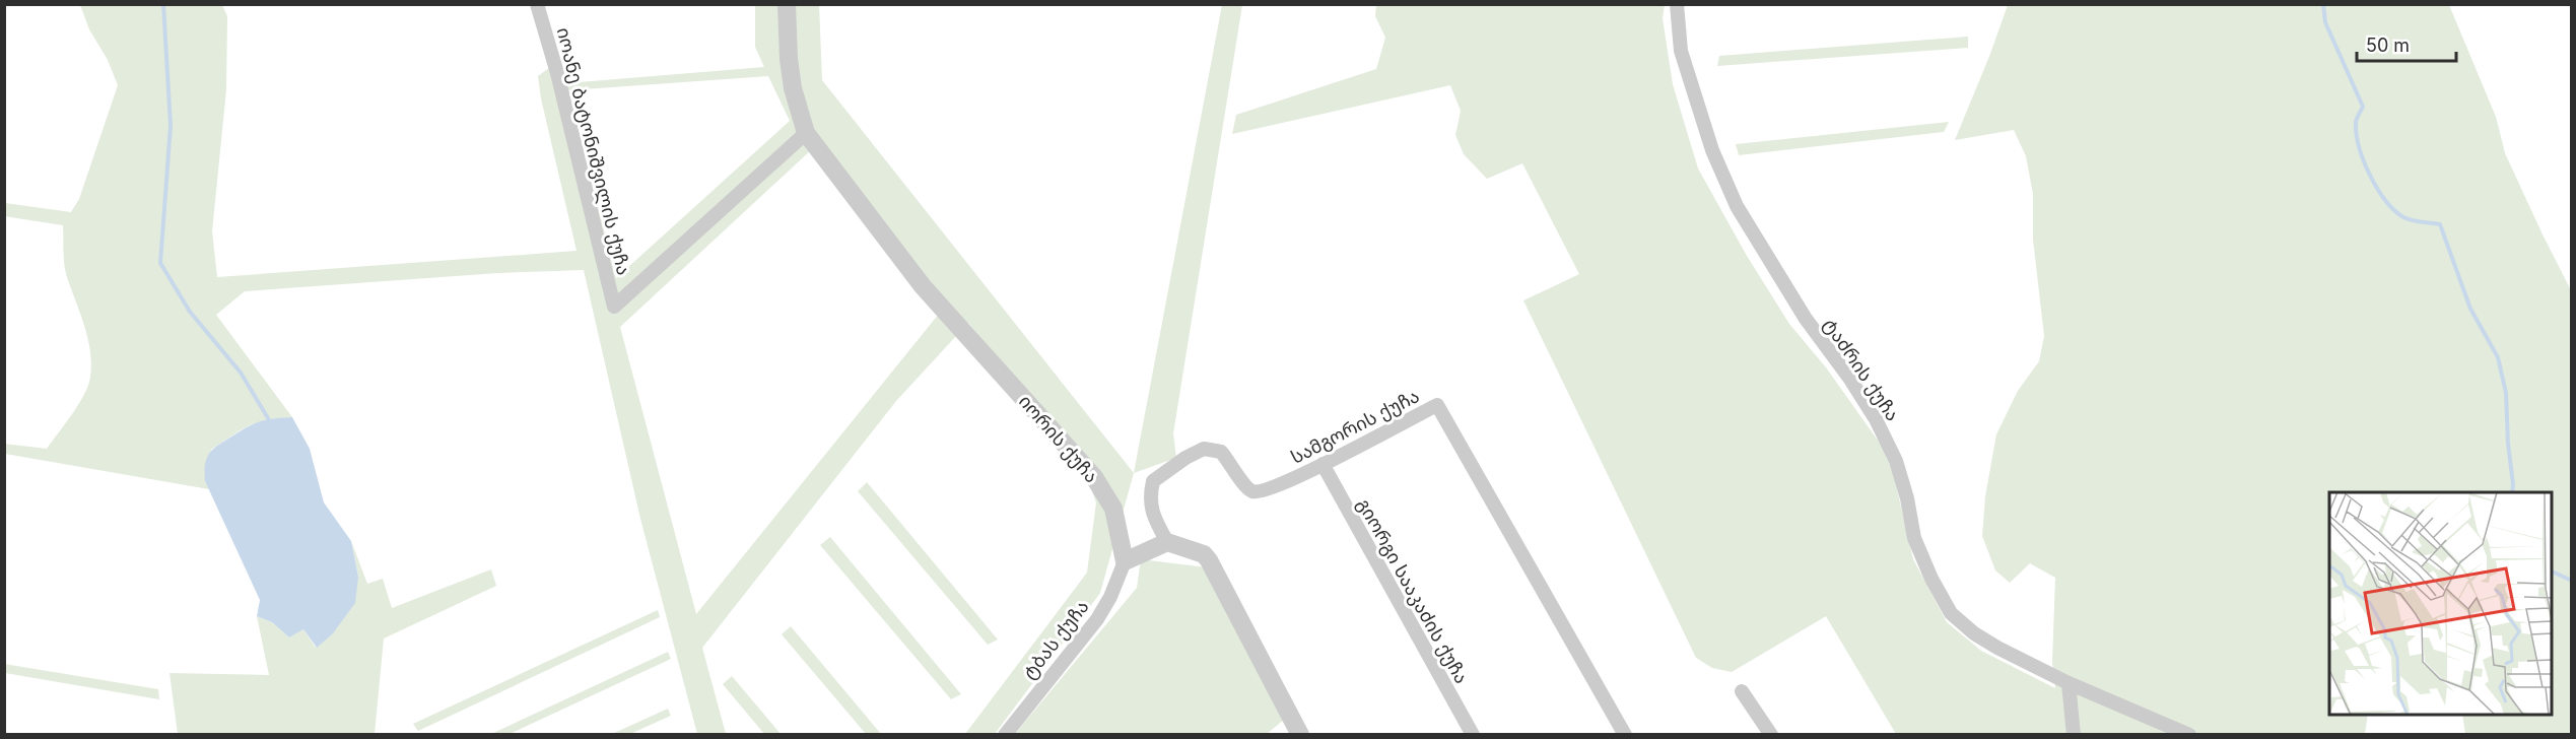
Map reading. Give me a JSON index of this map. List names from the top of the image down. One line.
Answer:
{"streets":{"street":["იოანე ბატონიშვილის ქუჩა","ტაძრის ქუჩა","სამგორის ქუჩა","იორის ქუჩა","გიორგი სააკაძის ქუჩა","ტბას ქუჩა"]},"crossings":[["იოანე ბატონიშვილის ქუჩა","იორის ქუჩა"],["სამგორის ქუჩა","გიორგი სააკაძის ქუჩა"],["იორის ქუჩა","ტბას ქუჩა"]],"scale_bar":"50 m"}
